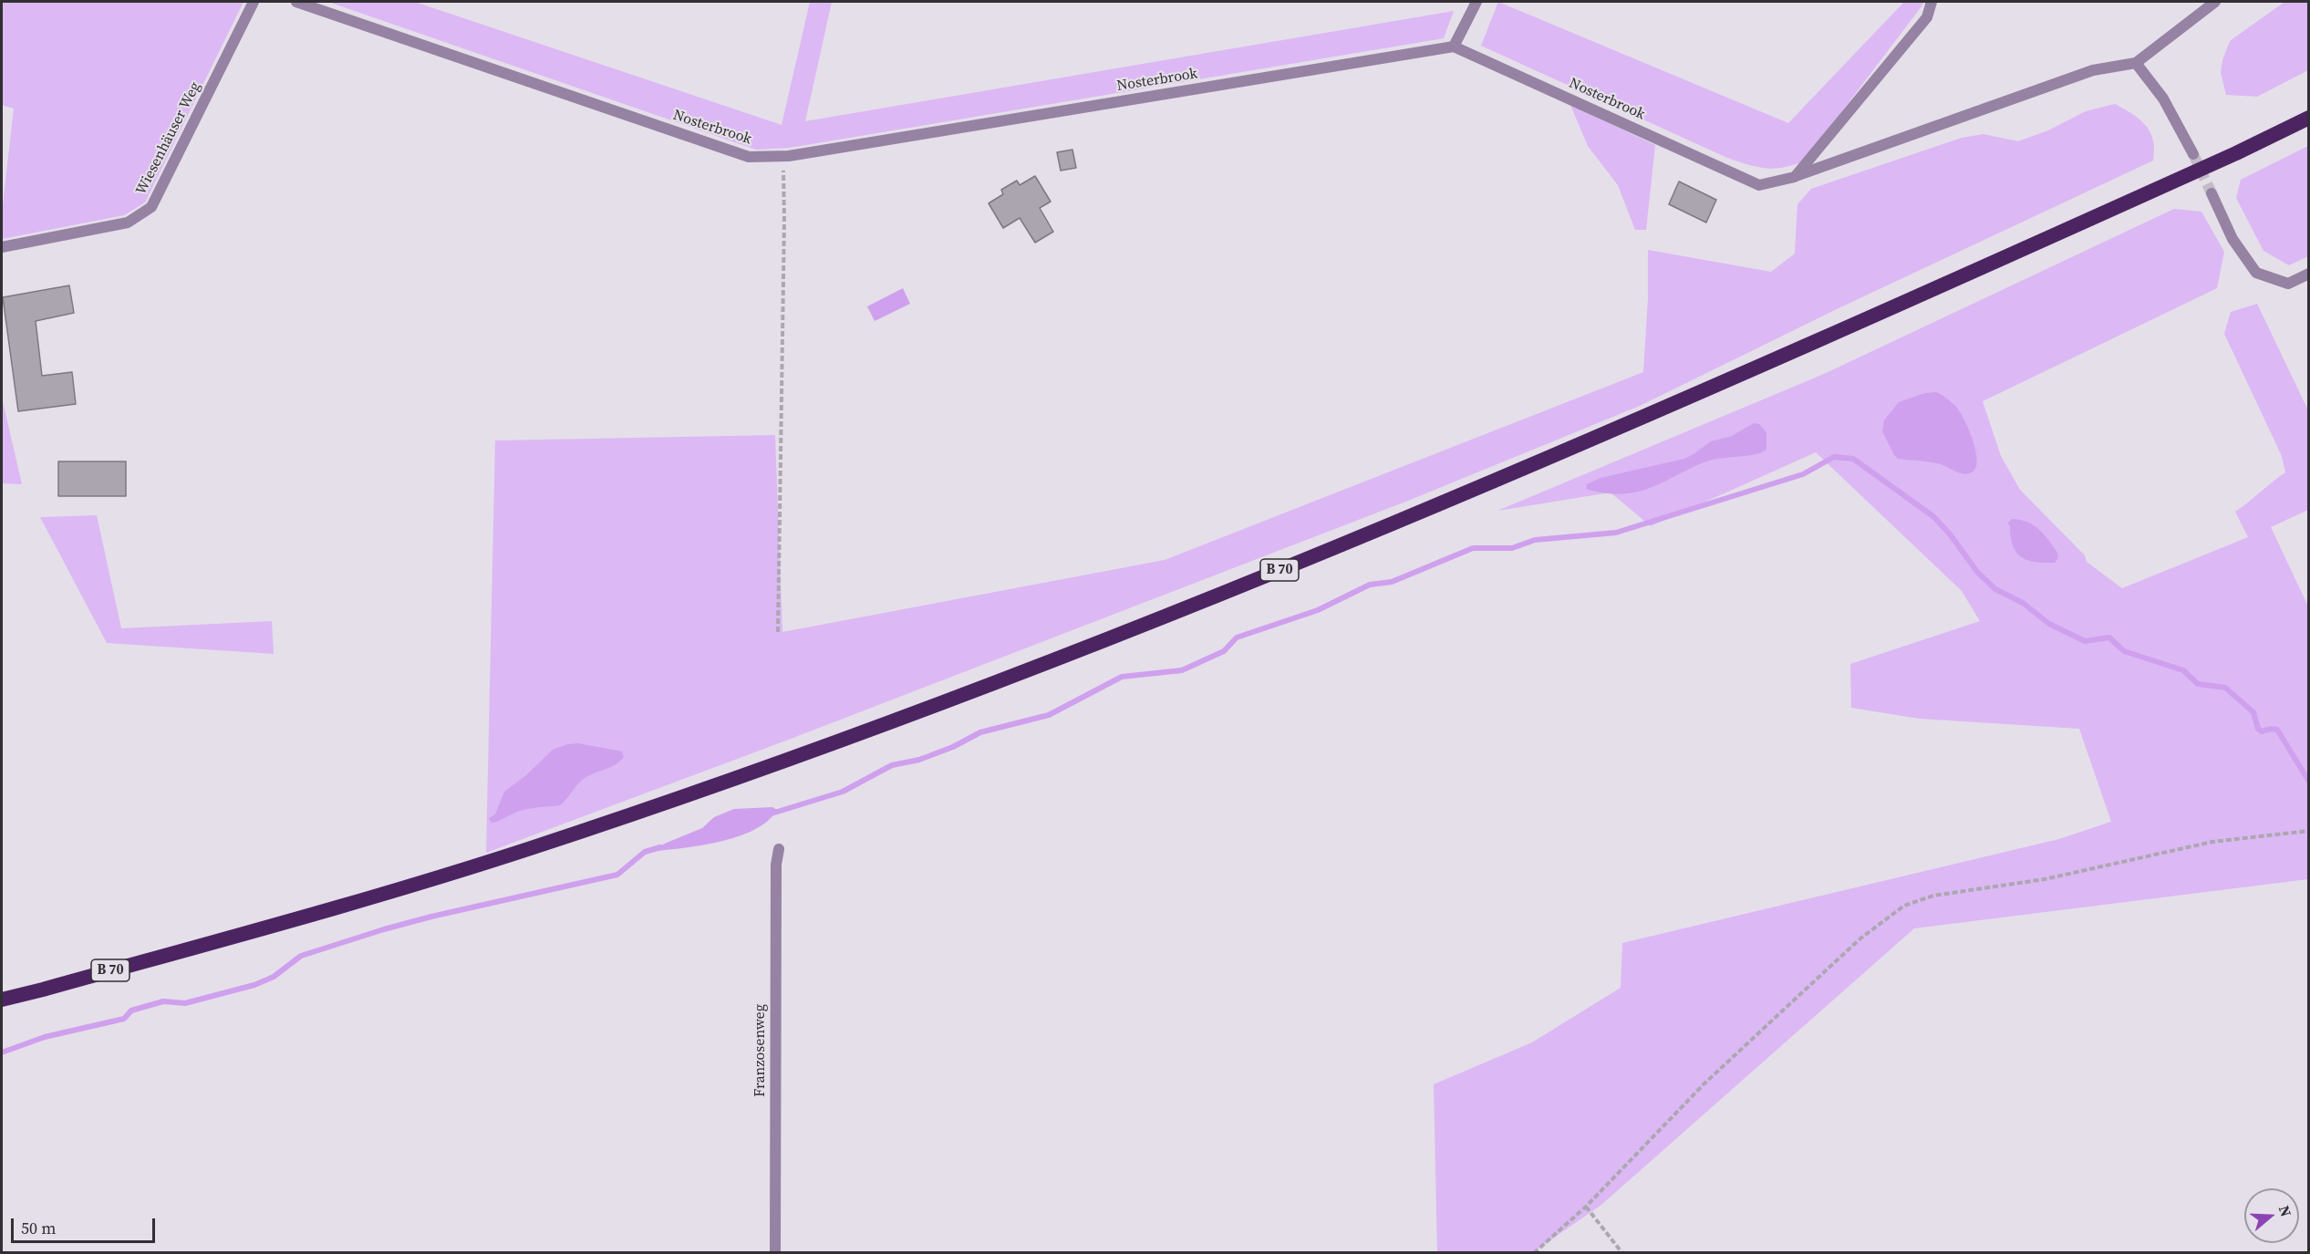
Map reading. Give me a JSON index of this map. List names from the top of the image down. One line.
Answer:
{"streets":{"highway":["B 70"],"street":["Nosterbrook","Wiesenhäuser Weg","Franzosenweg"]},"scale_bar":"50 m","north":"right"}
